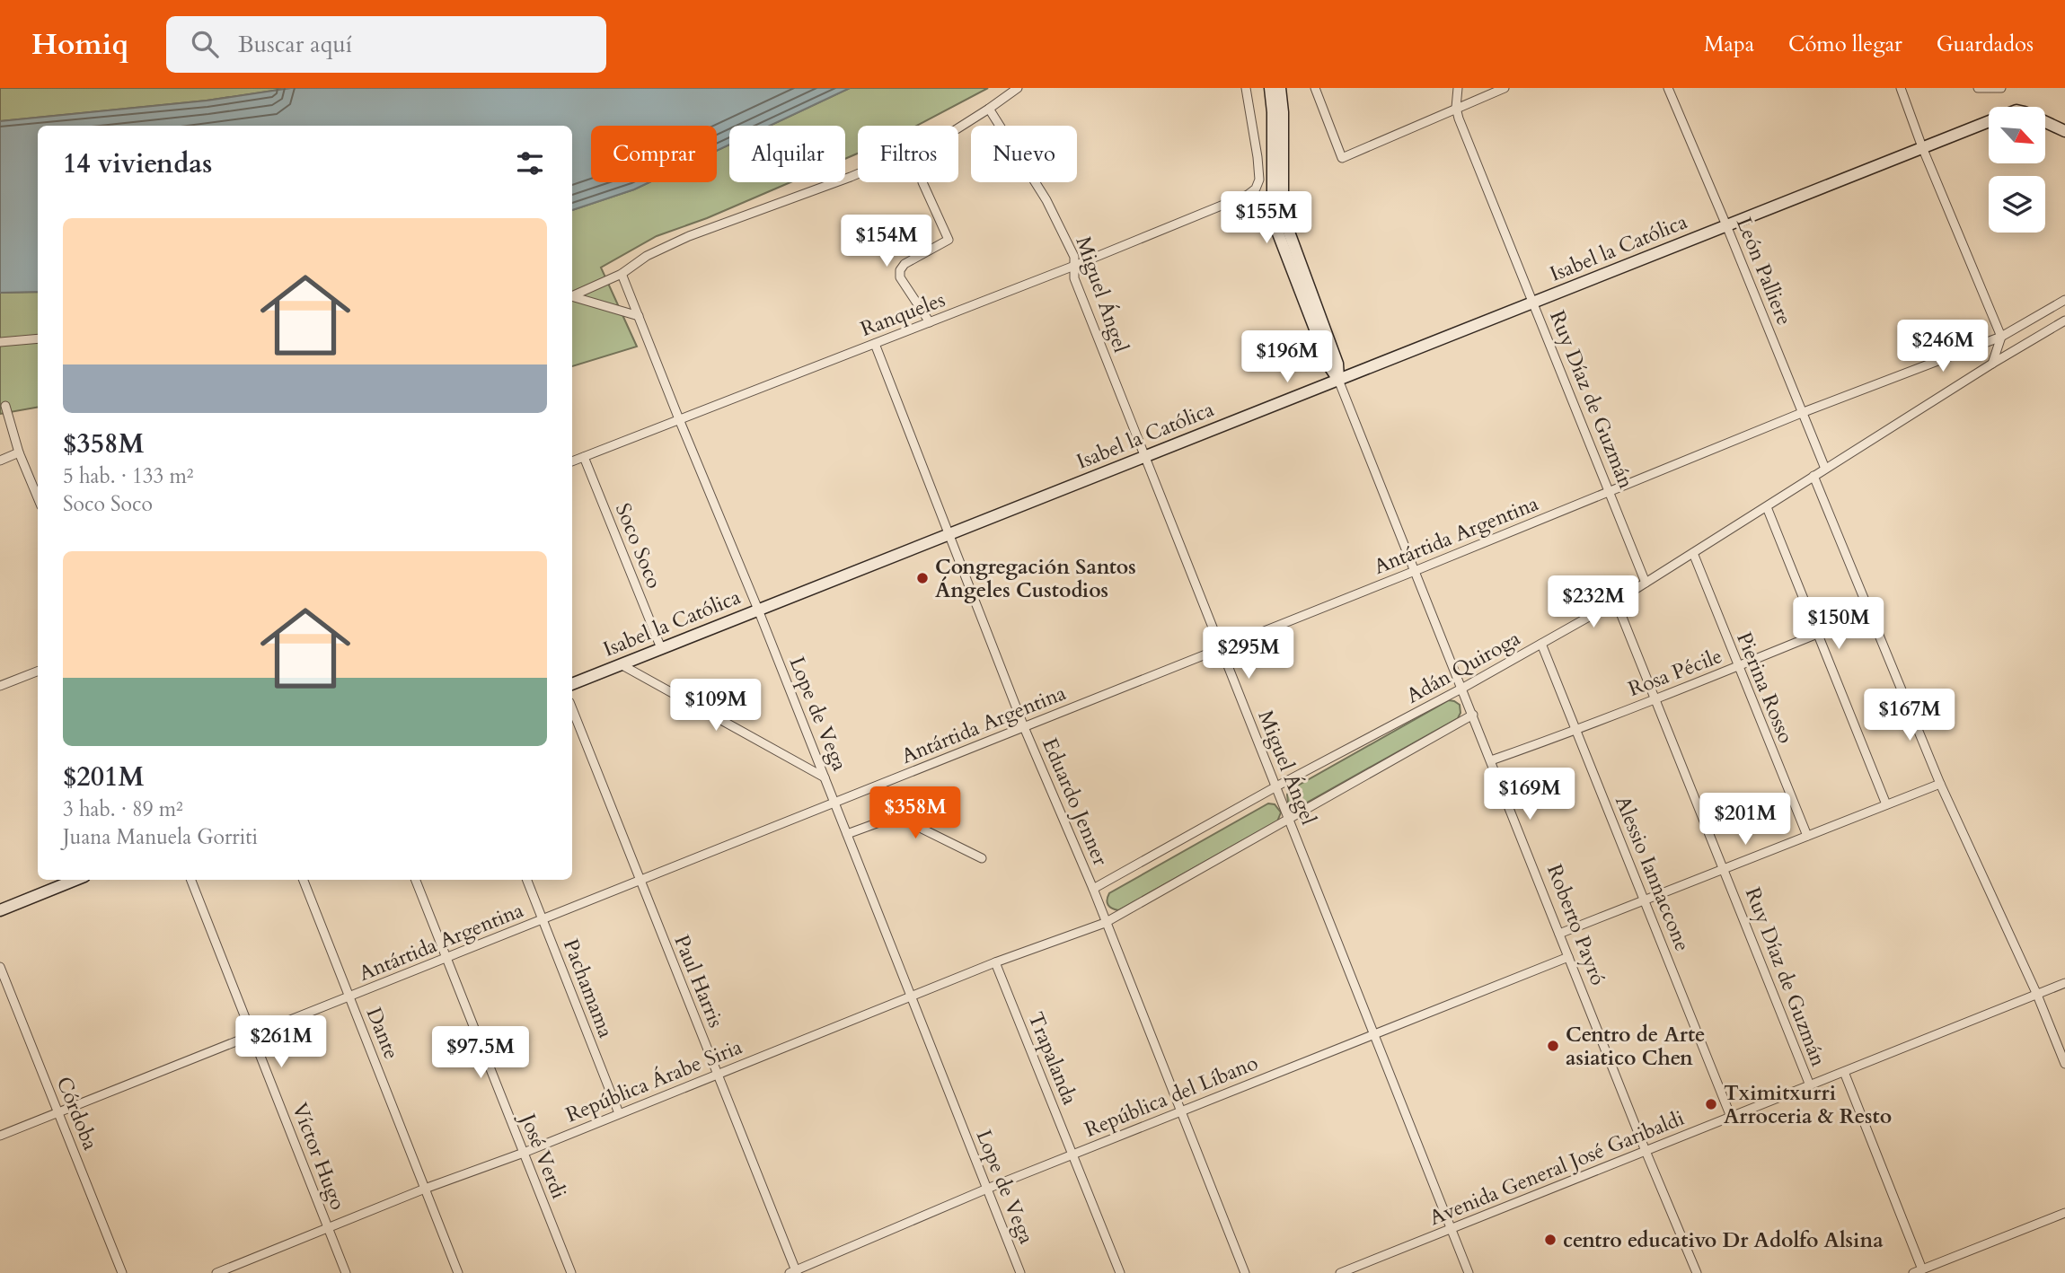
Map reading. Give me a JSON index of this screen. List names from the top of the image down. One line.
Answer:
{"streets":{"main road":["Isabel la Católica","Roberto Payró"],"street":["León Palliere","Miguel Ángel","Ranqueles","Ruy Díaz de Guzmán","Antártida Argentina","Soco Soco","Adán Quiroga","Rosa Pécile","Pierina Rosso","Lope de Vega","Eduardo Jenner","Alessio Iannaccone","Paul Harris","Pachamama","Dante","Trapalanda","República Árabe Siria","República del Líbano","Córdoba","Víctor Hugo","José Verdi","Avenida General José Garibaldi"]},"crossings":[["Isabel la Católica","León Palliere"],["Isabel la Católica","Miguel Ángel"],["Isabel la Católica","Ruy Díaz de Guzmán"],["Isabel la Católica","Soco Soco"],["Isabel la Católica","Lope de Vega"],["Isabel la Católica","Eduardo Jenner"],["Isabel la Católica","Roberto Payró"],["León Palliere","Antártida Argentina"],["León Palliere","Adán Quiroga"],["Miguel Ángel","Ranqueles"],["Miguel Ángel","Antártida Argentina"],["Miguel Ángel","Adán Quiroga"],["Miguel Ángel","República del Líbano"],["Miguel Ángel","Avenida General José Garibaldi"],["Ranqueles","Soco Soco"],["Ranqueles","Lope de Vega"],["Ranqueles","Eduardo Jenner"],["Ruy Díaz de Guzmán","Antártida Argentina"],["Ruy Díaz de Guzmán","Adán Quiroga"],["Ruy Díaz de Guzmán","Rosa Pécile"],["Ruy Díaz de Guzmán","Avenida General José Garibaldi"],["Antártida Argentina","Lope de Vega"],["Antártida Argentina","Eduardo Jenner"],["Antártida Argentina","Roberto Payró"],["Antártida Argentina","Paul Harris"],["Antártida Argentina","Pachamama"],["Antártida Argentina","Dante"],["Antártida Argentina","Córdoba"],["Antártida Argentina","Víctor Hugo"],["Antártida Argentina","José Verdi"],["Adán Quiroga","Pierina Rosso"],["Adán Quiroga","Eduardo Jenner"],["Adán Quiroga","Alessio Iannaccone"],["Adán Quiroga","Roberto Payró"],["Rosa Pécile","Pierina Rosso"],["Rosa Pécile","Alessio Iannaccone"],["Rosa Pécile","Roberto Payró"],["Lope de Vega","República Árabe Siria"],["Lope de Vega","República del Líbano"],["Eduardo Jenner","República Árabe Siria"],["Eduardo Jenner","República del Líbano"],["Alessio Iannaccone","Avenida General José Garibaldi"],["Roberto Payró","República del Líbano"],["Roberto Payró","Avenida General José Garibaldi"],["Paul Harris","República Árabe Siria"],["Paul Harris","República del Líbano"],["Pachamama","República Árabe Siria"],["Dante","República Árabe Siria"],["Trapalanda","República Árabe Siria"],["Trapalanda","República del Líbano"],["República Árabe Siria","Víctor Hugo"],["República Árabe Siria","José Verdi"]],"places":["Congregación Santos Ángeles Custodios","Centro de Arte asiatico Chen","Tximitxurri Arroceria & Resto","centro educativo Dr Adolfo Alsina"],"north":"bottom right","page":{"header":"Homiq","search":"Buscar aquí","nav":["Mapa","Cómo llegar","Guardados"],"chip":["Comprar","Alquilar","Filtros","Nuevo"],"heading":"14 viviendas","price":["$155M","$154M","$246M","$196M","$232M","$150M","$295M","$109M","$167M","$169M","$358M","$201M","$261M","$97.5M"],"list":[{"name":"$358M","note":"5 hab. · 133 m² · Soco Soco"},{"name":"$201M","note":"3 hab. · 89 m² · Juana Manuela Gorriti"}]}}
